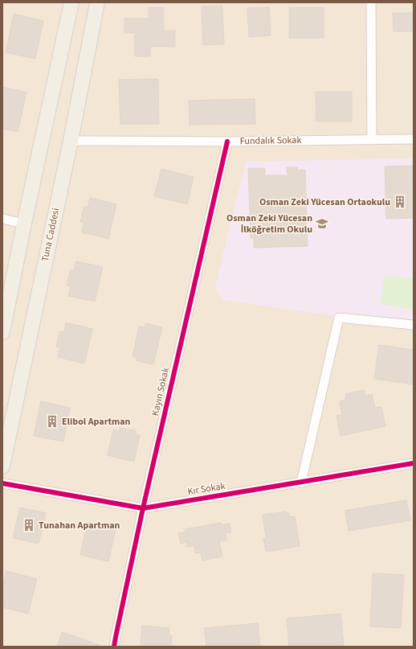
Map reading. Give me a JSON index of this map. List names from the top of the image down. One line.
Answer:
{"streets":{"main road":["Tuna Caddesi"],"street":["Fundalık Sokak","Kayın Sokak","Kır Sokak"]},"crossings":[["Fundalık Sokak","Tuna Caddesi"],["Fundalık Sokak","Kayın Sokak"],["Kayın Sokak","Kır Sokak"]],"places":{"building":["Osman Zeki Yücesan Ortaokulu","Elibol Apartman","Tunahan Apartman"],"school or university":["Osman Zeki Yücesan İlköğretim Okulu"]}}
